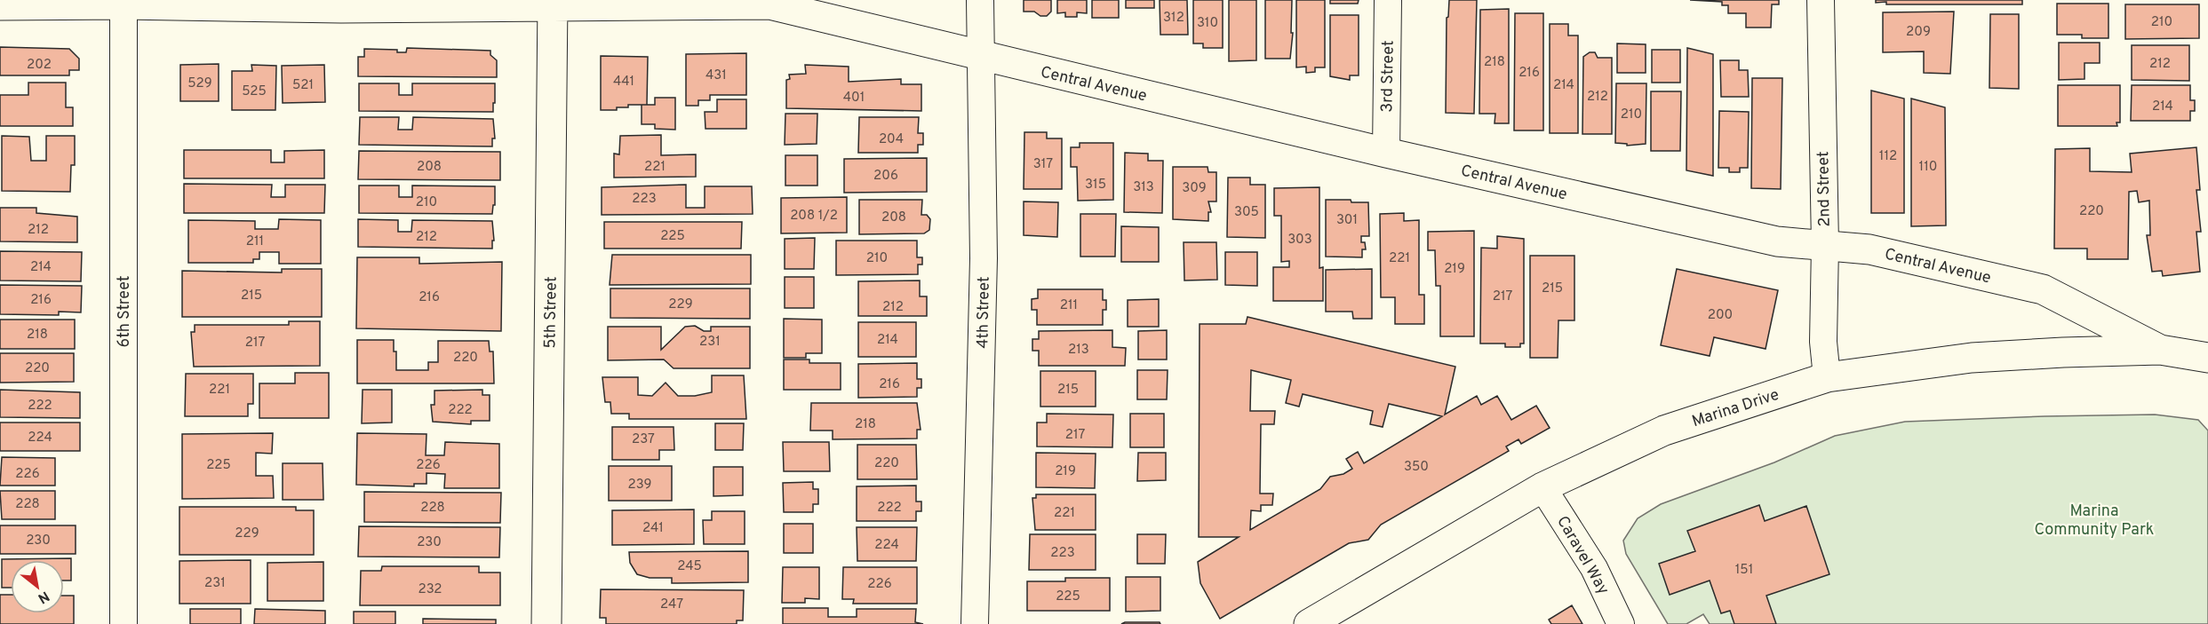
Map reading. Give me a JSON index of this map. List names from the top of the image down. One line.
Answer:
{"streets":{"street":["3rd Street","Central Avenue","2nd Street","6th Street","5th Street","4th Street","Marina Drive","Caravel Way"]},"crossings":[["3rd Street","Central Avenue"],["Central Avenue","2nd Street"],["Central Avenue","6th Street"],["Central Avenue","5th Street"],["Central Avenue","4th Street"],["Central Avenue","Marina Drive"],["2nd Street","Marina Drive"],["Marina Drive","Caravel Way"]],"parks":["Marina Community Park"],"house_numbers":["312","210","310","209","218","212","202","216","431","441","529","521","214","525","212","401","214","210","204","112","317","208","221","110","206","315","313","309","223","210","220","305","208 1/2","208","301","212","225","212","303","211","210","221","214","219","215","215","217","216","216","229","211","212","200","218","214","231","217","213","220","220","216","221","215","222","222","218","217","224","237","220","225","226","350","219","226","239","228","228","222","221","241","229","230","230","224","223","245","151","231","226","232","225","247"],"north":"bottom right"}
